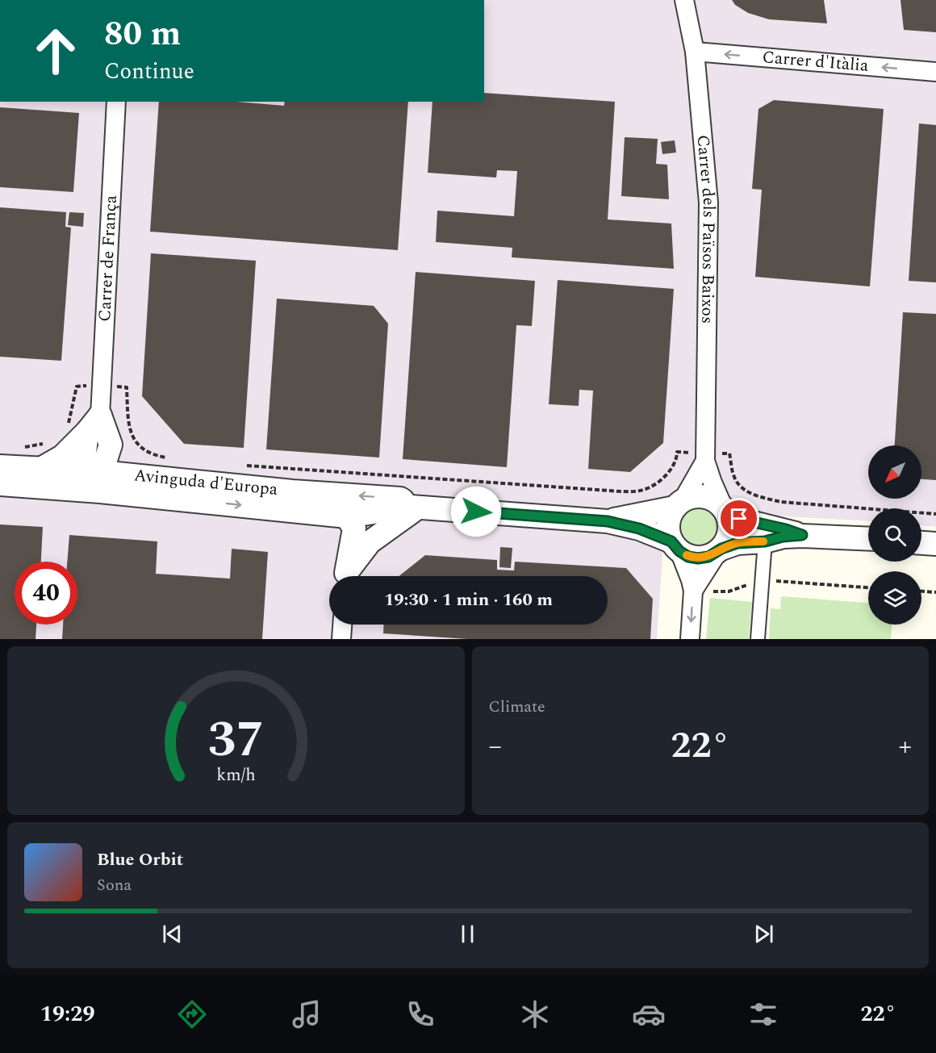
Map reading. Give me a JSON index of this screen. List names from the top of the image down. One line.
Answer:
{"streets":{"street":["Carrer d'Itàlia","Carrer dels Països Baixos","Carrer de França","Avinguda d'Europa"]},"crossings":[["Carrer d'Itàlia","Carrer dels Països Baixos"],["Carrer dels Països Baixos","Avinguda d'Europa"]],"one_way":["Carrer d'Itàlia"],"north":"bottom left","page":{"turn":["80 m","Continue"],"limit":"40","trip":"19:30 · 1 min · 160 m","tile":"Climate","heat":["−","22°","+"],"song":["Blue Orbit","Sona"],"tabs":["19:29","22°"],"gauge":["37","km/h"]}}
